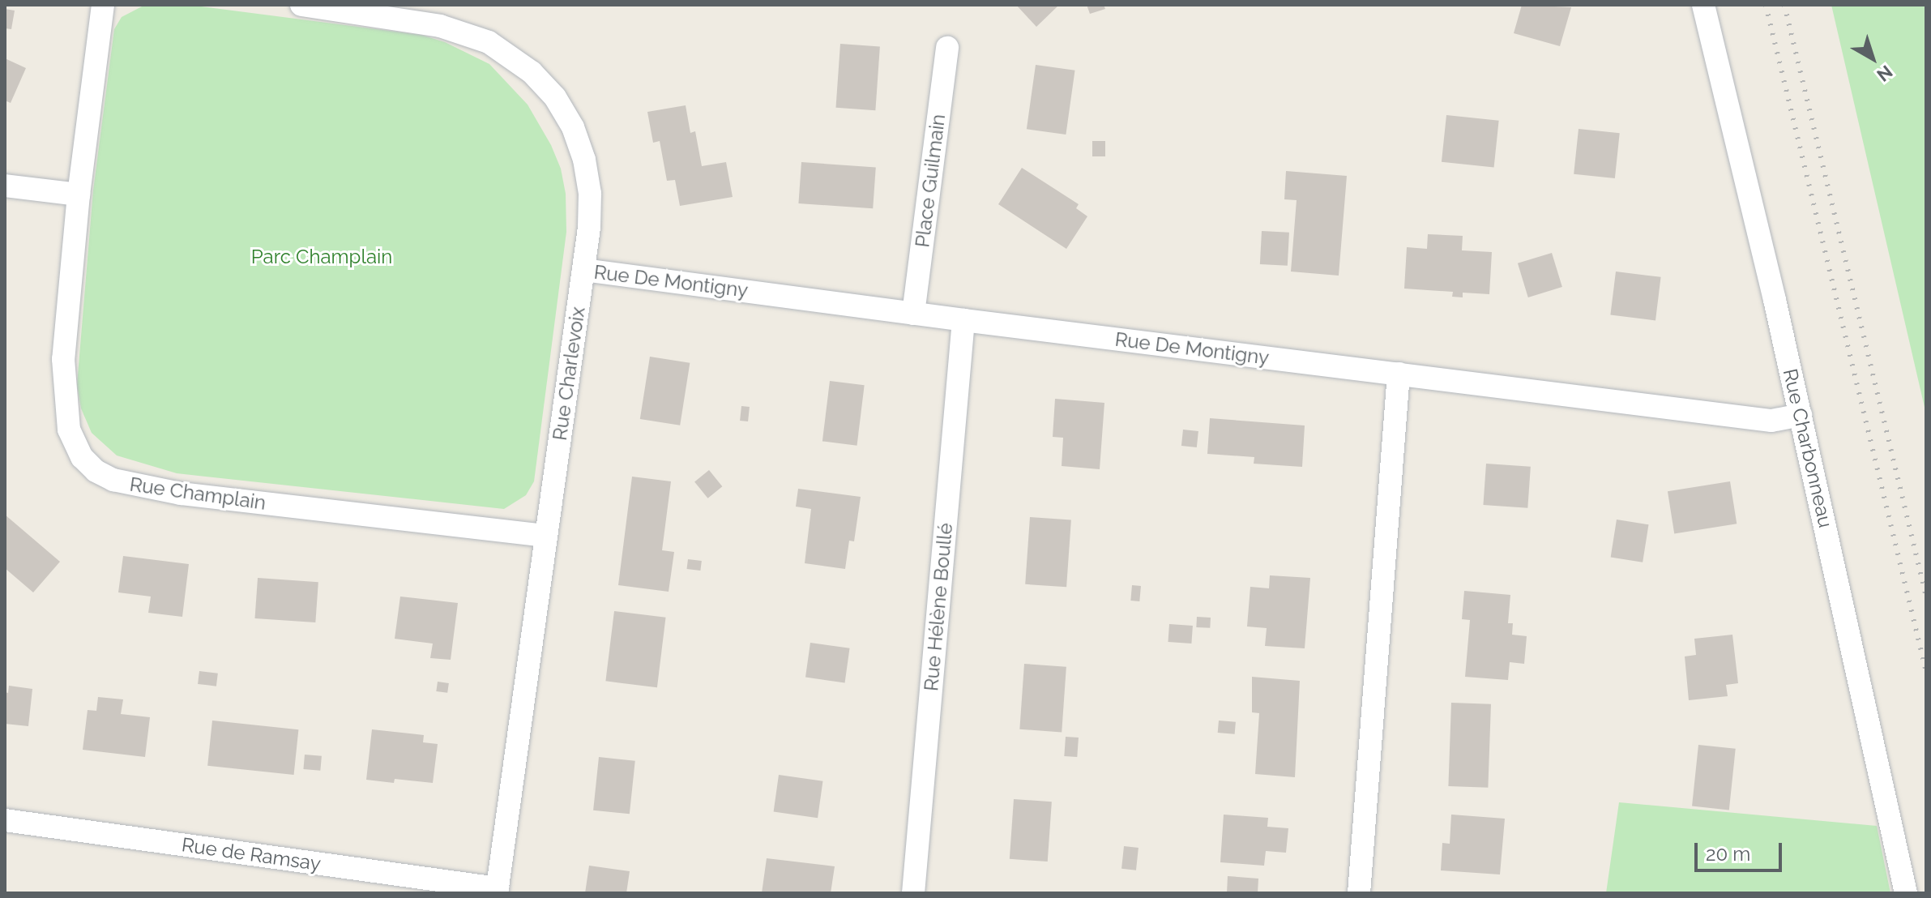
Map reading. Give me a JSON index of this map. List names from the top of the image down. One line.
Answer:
{"streets":{"street":["Place Guilmain","Rue De Montigny","Rue Charlevoix","Rue Charbonneau","Rue Champlain","Rue Hélène Boullé","Rue de Ramsay"]},"crossings":[["Place Guilmain","Rue De Montigny"],["Rue De Montigny","Rue Charlevoix"],["Rue De Montigny","Rue Charbonneau"],["Rue De Montigny","Rue Hélène Boullé"],["Rue Charlevoix","Rue Champlain"],["Rue Charlevoix","Rue de Ramsay"]],"parks":["Parc Champlain"],"scale_bar":"20 m","north":"bottom right"}
